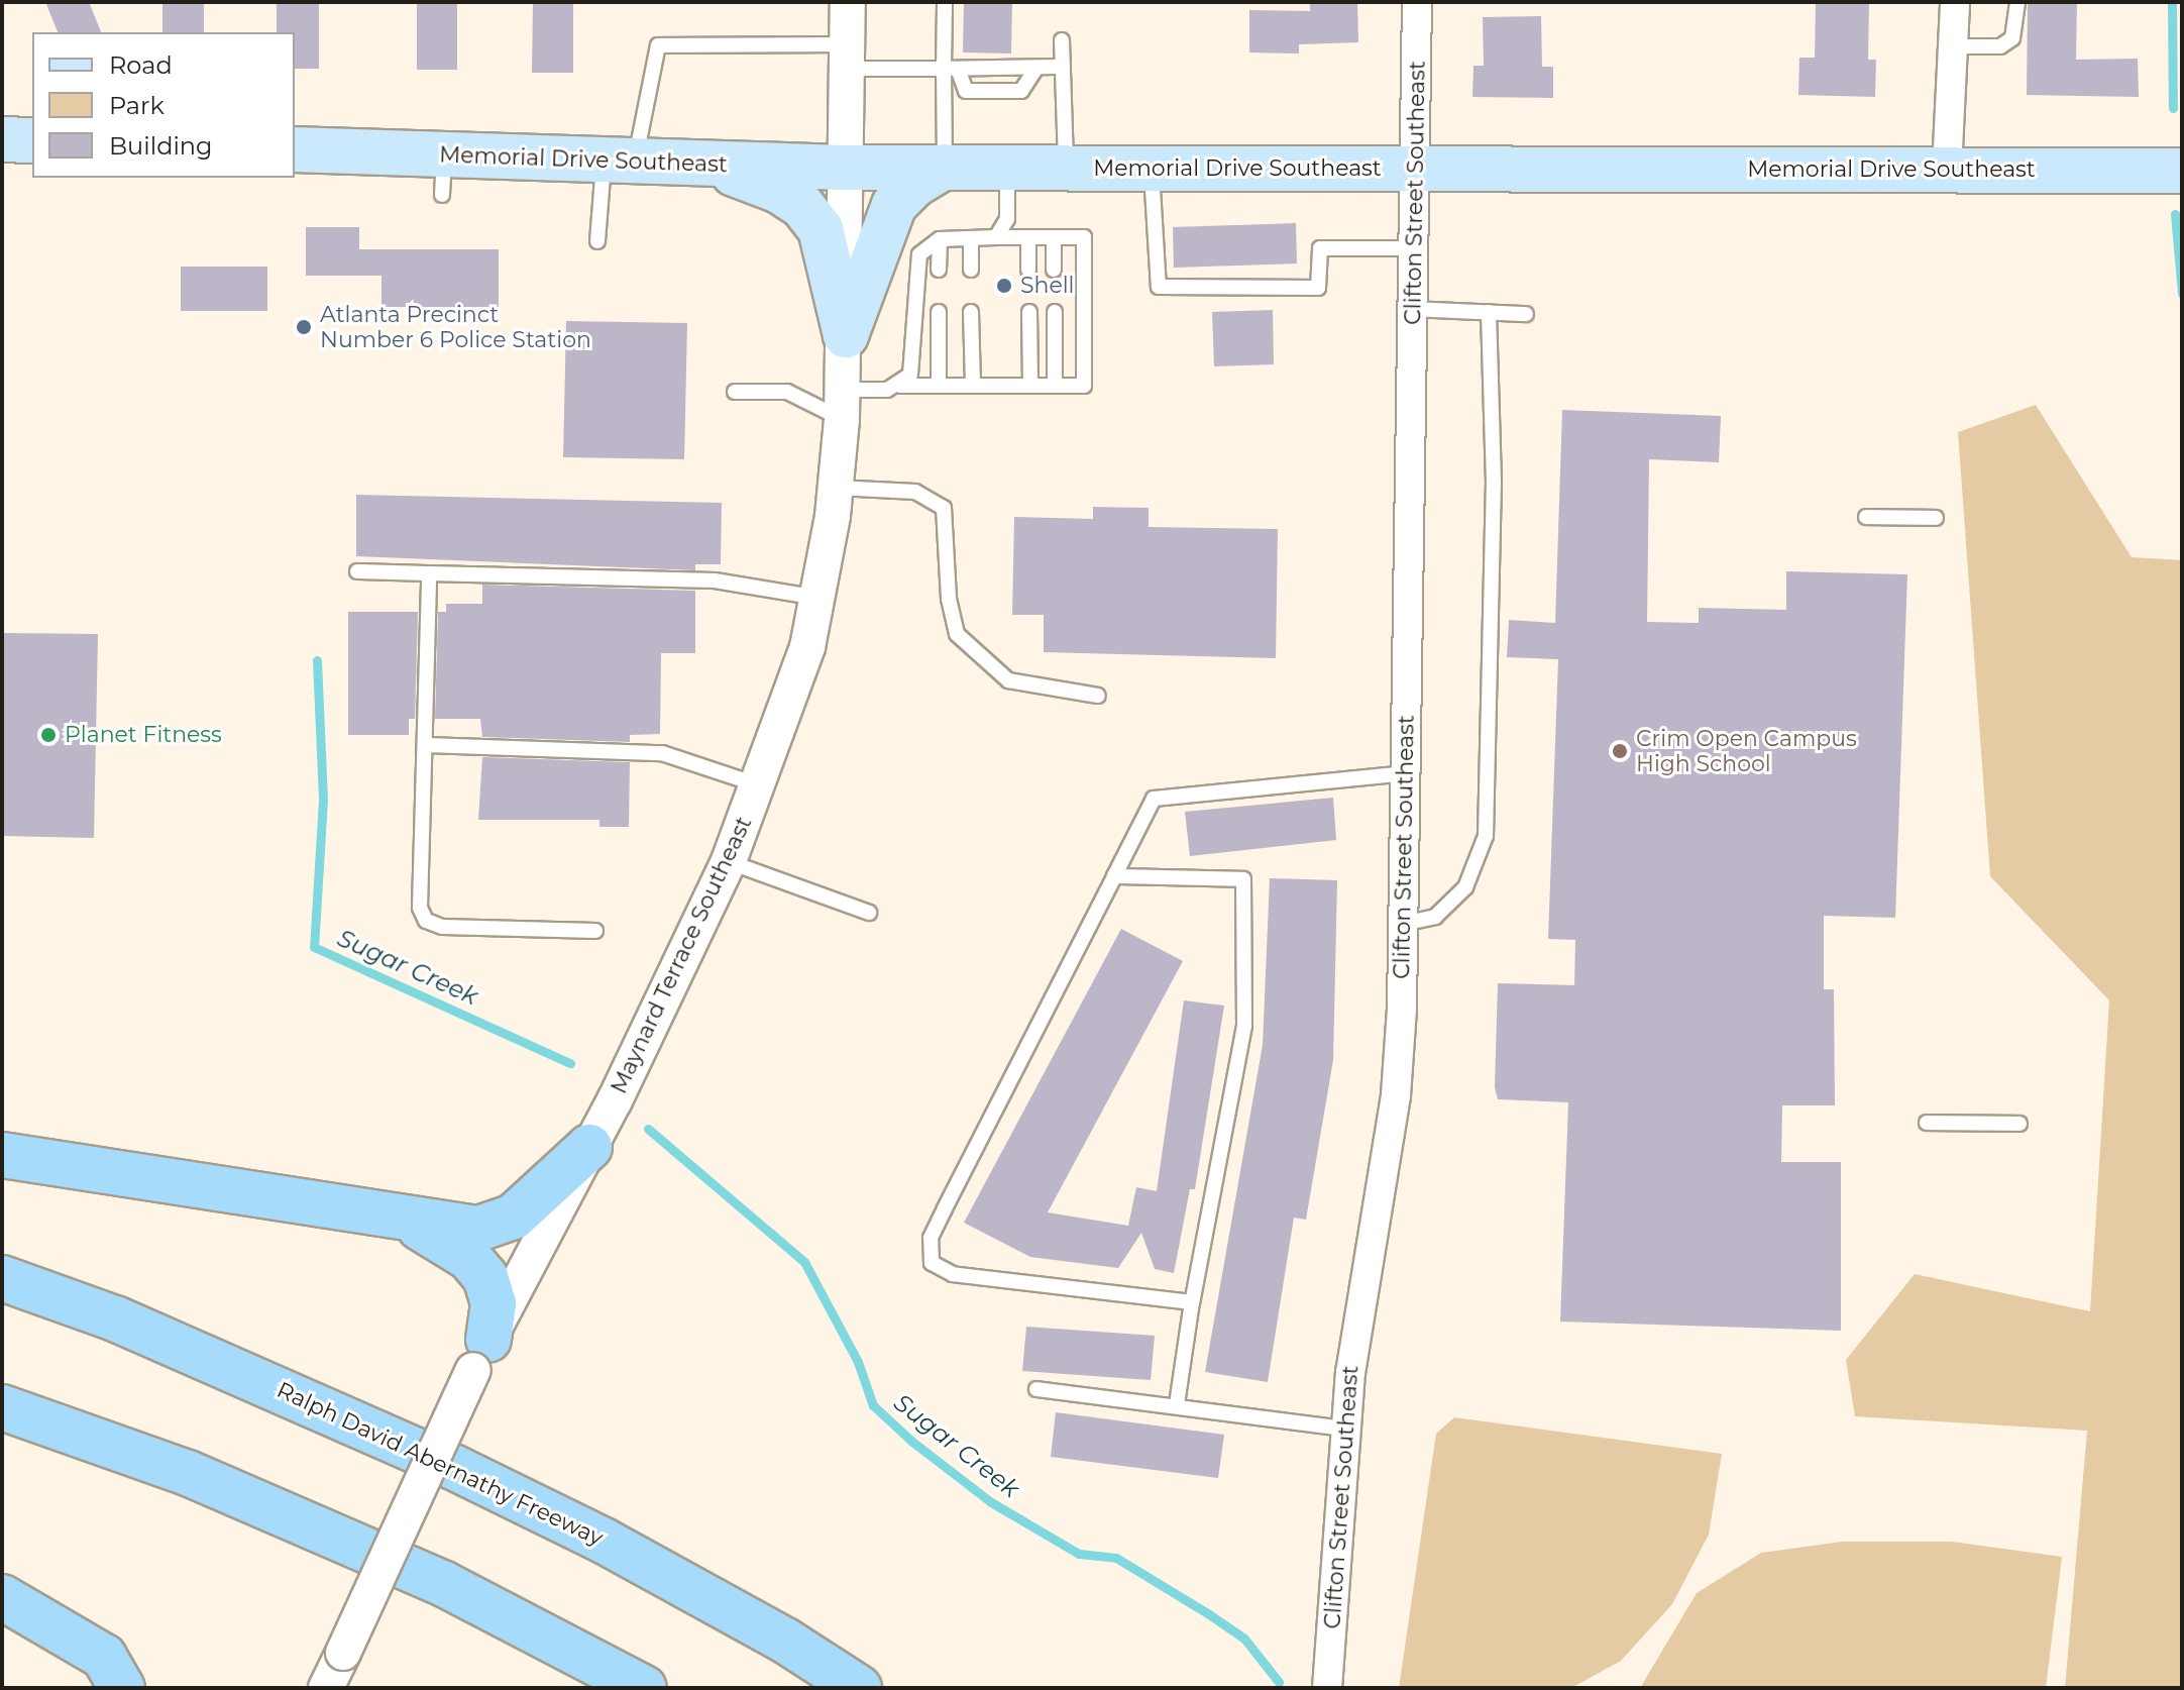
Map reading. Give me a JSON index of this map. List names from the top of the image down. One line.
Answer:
{"streets":{"highway":["Ralph David Abernathy Freeway"],"main road":["Memorial Drive Southeast"],"street":["Clifton Street Southeast","Maynard Terrace Southeast"]},"crossings":[["Memorial Drive Southeast","Clifton Street Southeast"],["Memorial Drive Southeast","Maynard Terrace Southeast"]],"water":["Sugar Creek"],"places":["Shell","Atlanta Precinct Number 6 Police Station","Planet Fitness","Crim Open Campus High School"],"legend":["Road","Park","Building"]}
